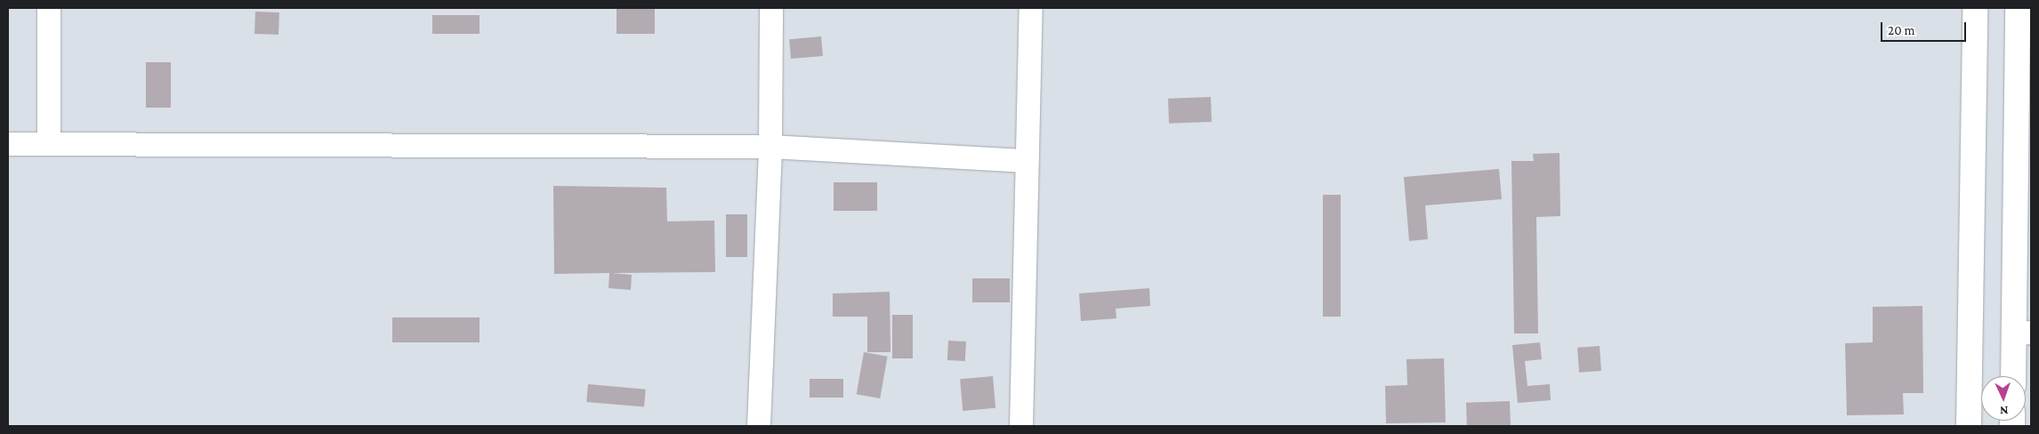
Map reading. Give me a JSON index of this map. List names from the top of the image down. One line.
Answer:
{"scale_bar":"20 m","north":"bottom"}
